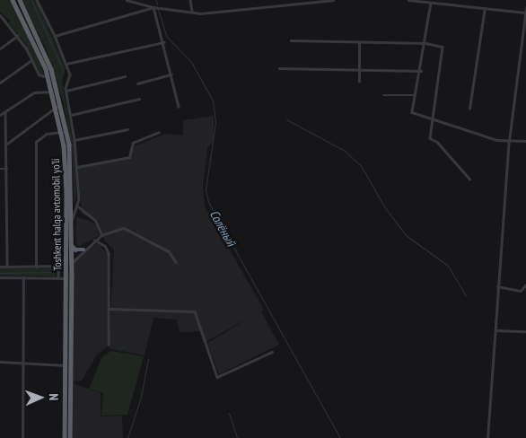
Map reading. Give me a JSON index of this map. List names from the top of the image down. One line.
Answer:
{"streets":{"highway":["Toshkent halqa avtomobil yo'li"]},"water":["Солёный"],"north":"right"}
